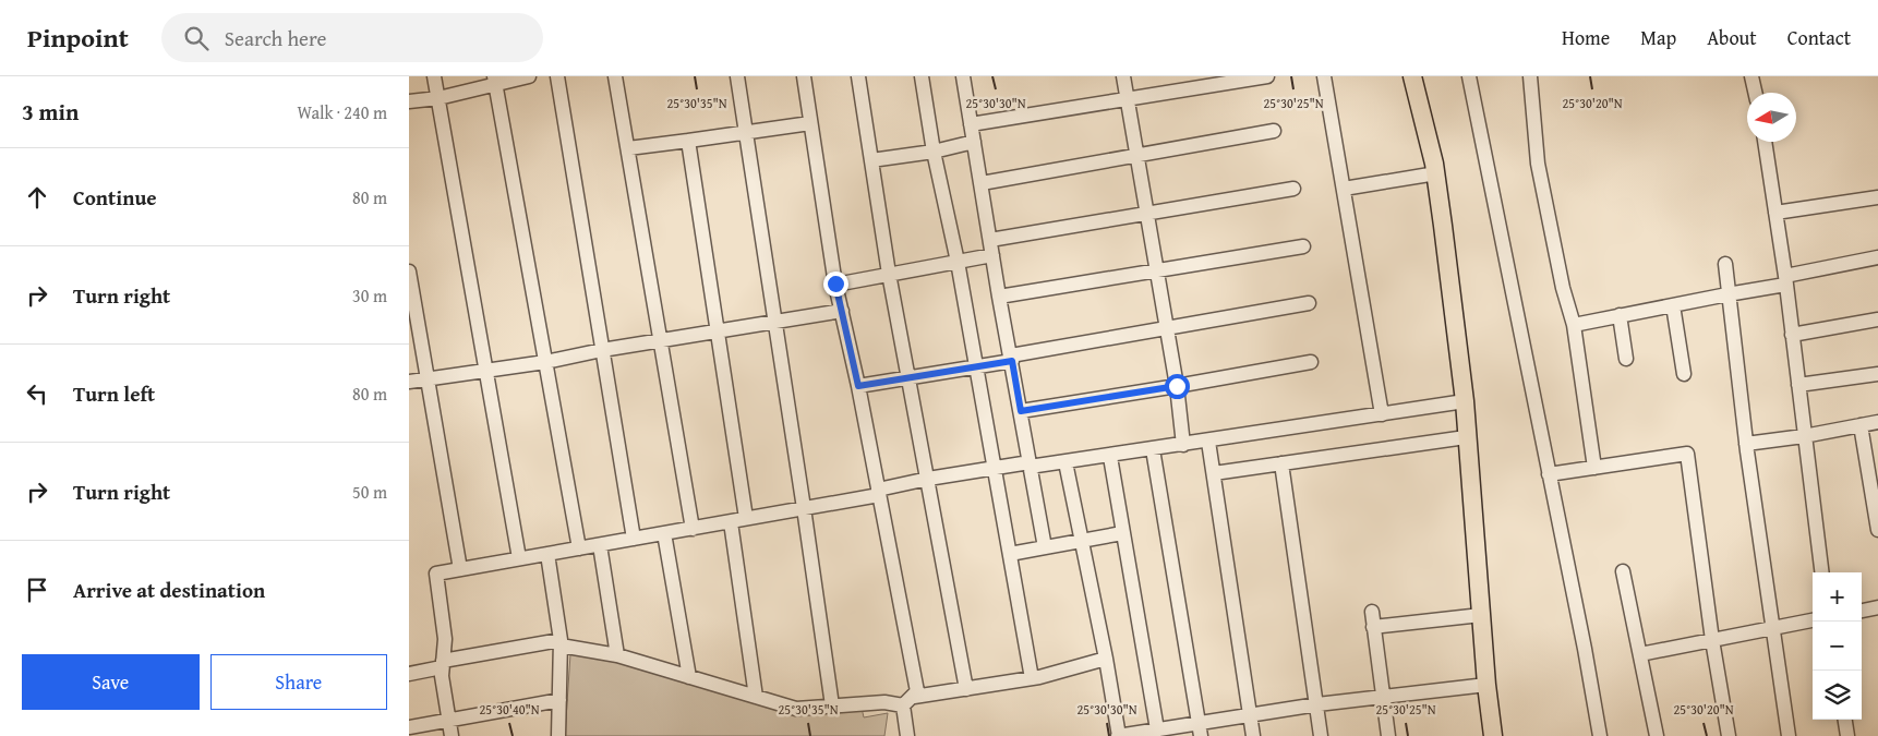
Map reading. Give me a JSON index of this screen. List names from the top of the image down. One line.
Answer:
{"north":"left","page":{"header":"Pinpoint","search":"Search here","nav":["Home","Map","About","Contact"],"heading":["3 min","Walk · 240 m"],"list":[["Continue","80 m"],["Turn right","30 m"],["Turn left","80 m"],["Turn right","50 m"],"Arrive at destination"],"map_buttons":["+","−"],"buttons":["Save","Share"]},"coordinates":["25°30'35\"N","25°30'30\"N","25°30'25\"N","25°30'20\"N","25°30'40\"N"]}
